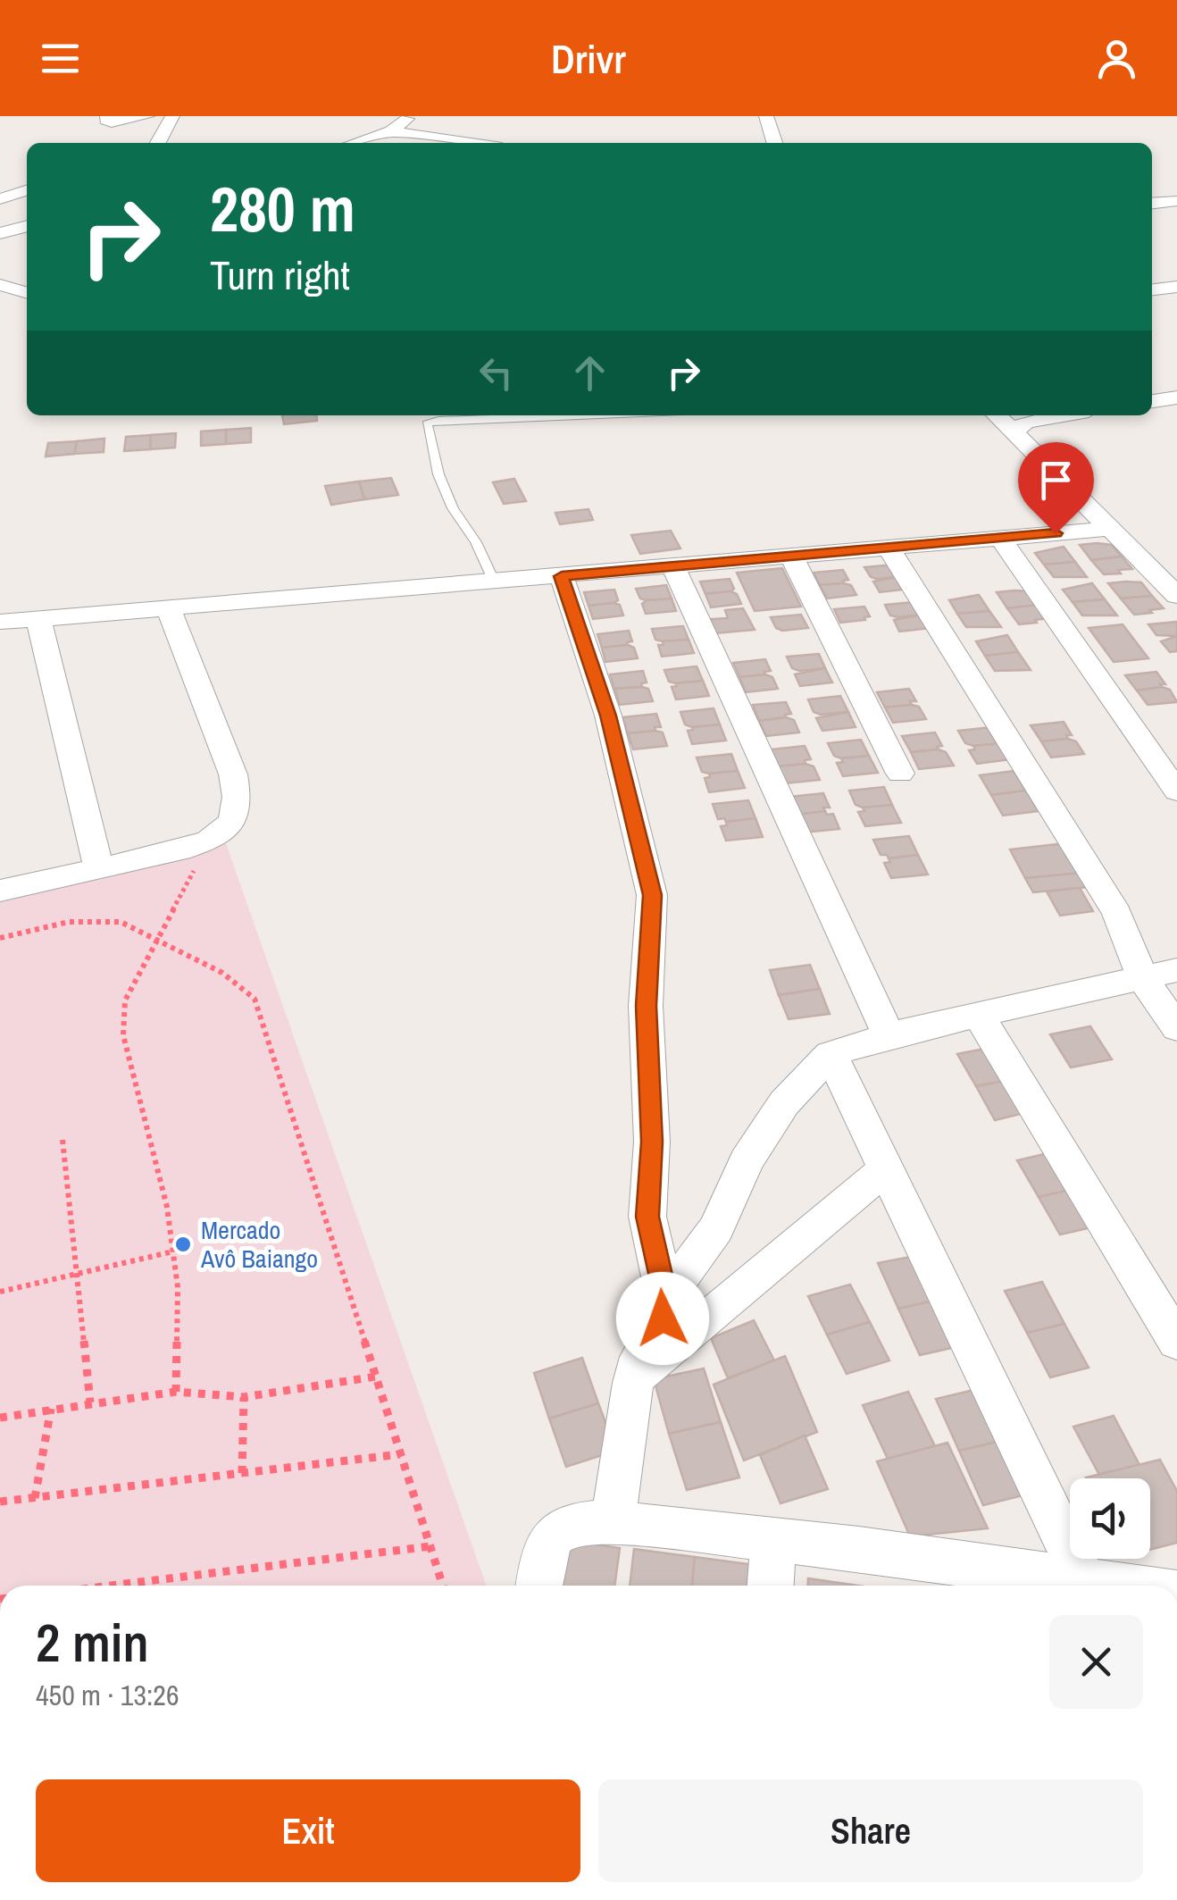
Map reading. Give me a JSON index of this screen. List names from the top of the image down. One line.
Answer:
{"places":["Mercado Avô Baiango"],"page":{"header":"Drivr","turn":["280 m","Turn right"],"heading":["2 min","450 m · 13:26"],"buttons":["Exit","Share"]}}
